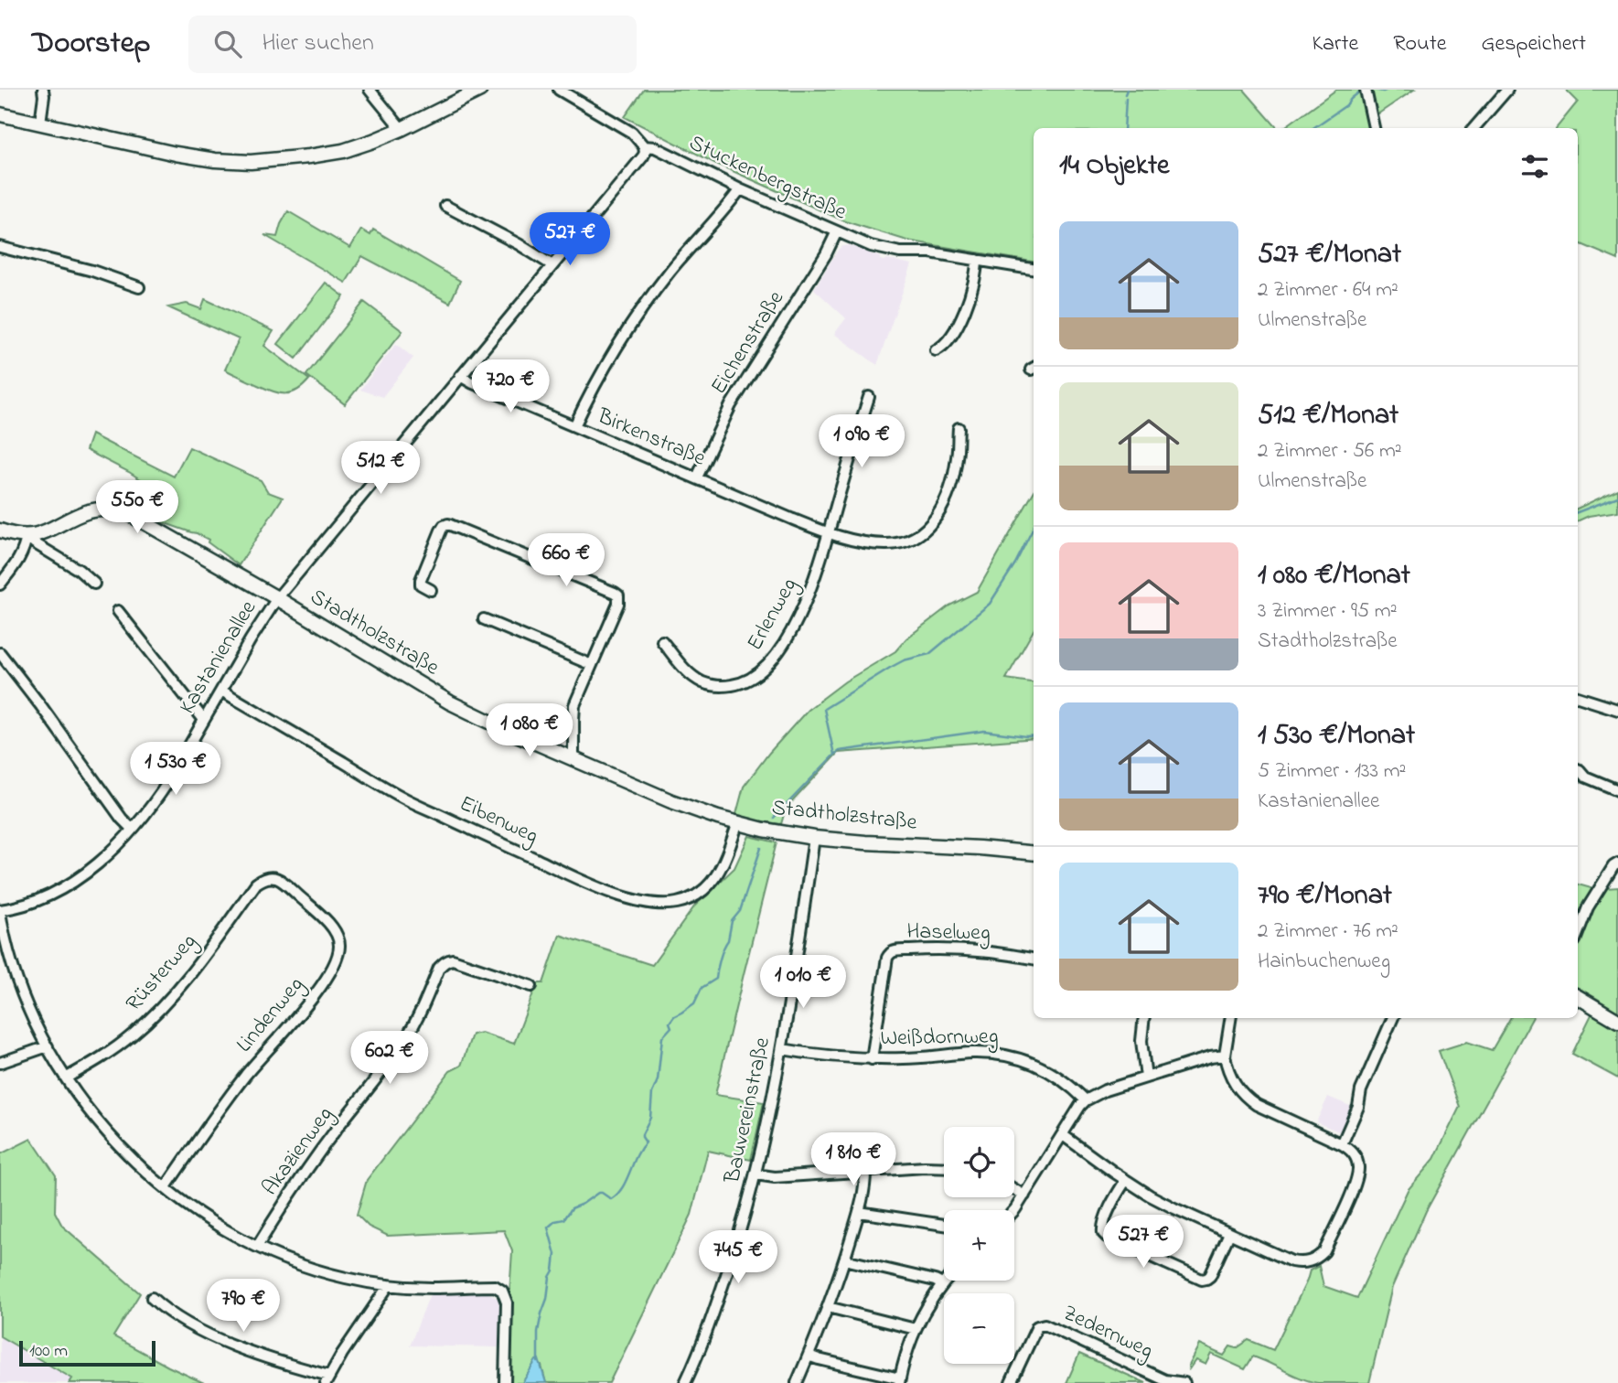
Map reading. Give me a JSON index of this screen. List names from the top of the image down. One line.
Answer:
{"streets":{"street":["Stuckenbergstraße","Eichenstraße","Birkenstraße","Erlenweg","Stadtholzstraße","Kastanienallee","Eibenweg","Haselweg","Rüsterweg","Lindenweg","Weißdornweg","Bauvereinstraße","Akazienweg","Zedernweg"]},"crossings":[["Stuckenbergstraße","Eichenstraße"],["Stuckenbergstraße","Kastanienallee"],["Eichenstraße","Birkenstraße"],["Birkenstraße","Erlenweg"],["Birkenstraße","Kastanienallee"],["Stadtholzstraße","Kastanienallee"],["Stadtholzstraße","Eibenweg"],["Stadtholzstraße","Bauvereinstraße"],["Kastanienallee","Eibenweg"],["Haselweg","Weißdornweg"],["Rüsterweg","Lindenweg"],["Weißdornweg","Bauvereinstraße"]],"scale_bar":"100 m","page":{"header":"Doorstep","search":"Hier suchen","nav":["Karte","Route","Gespeichert"],"heading":"14 Objekte","list":[{"name":"527 €/Monat","note":"2 Zimmer · 64 m² · Ulmenstraße"},{"name":"512 €/Monat","note":"2 Zimmer · 56 m² · Ulmenstraße"},{"name":"1 080 €/Monat","note":"3 Zimmer · 95 m² · Stadtholzstraße"},{"name":"1 530 €/Monat","note":"5 Zimmer · 133 m² · Kastanienallee"},{"name":"790 €/Monat","note":"2 Zimmer · 76 m² · Hainbuchenweg"}],"price":["527 €","720 €","1 090 €","512 €","550 €","660 €","1 080 €","1 530 €","1 010 €","602 €","1 810 €","527 €","745 €","790 €"],"map_buttons":["+","−"],"scale":"100 m"}}
